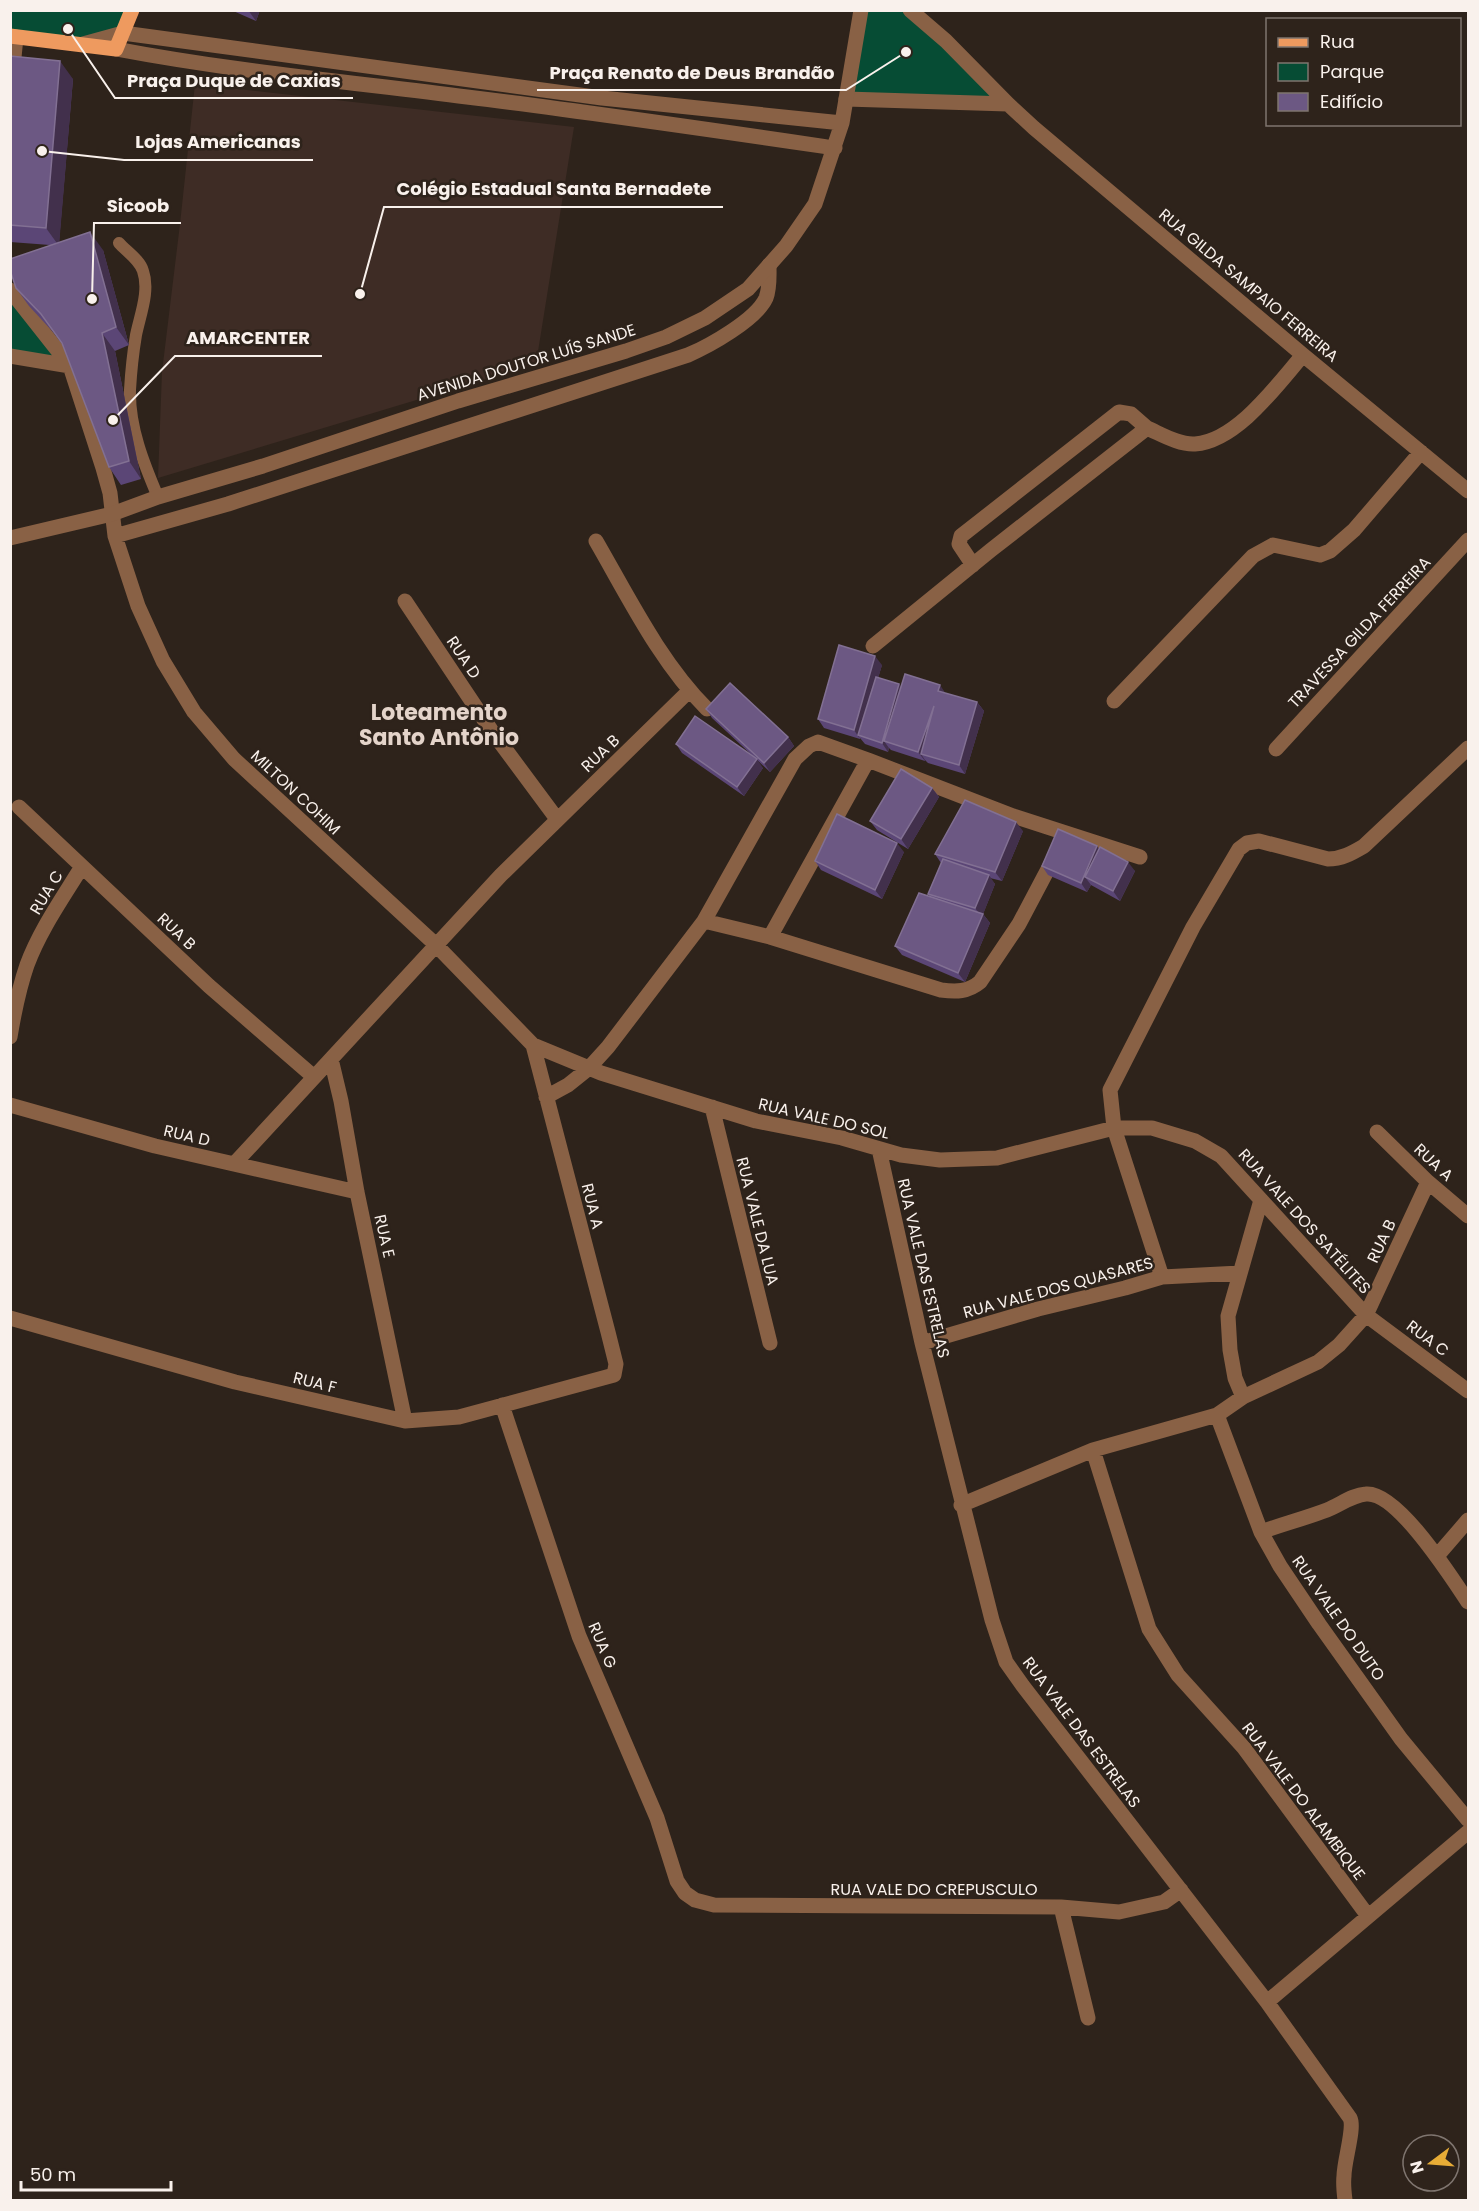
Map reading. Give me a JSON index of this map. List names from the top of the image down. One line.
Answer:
{"streets":{"street":["RUA GILDA SAMPAIO FERREIRA","AVENIDA DOUTOR LUÍS SANDE","TRAVESSA GILDA FERREIRA","RUA D","RUA B","MILTON COHIM","RUA C","RUA VALE DO SOL","RUA A","RUA VALE DA LUA","RUA VALE DOS SATÉLITES","RUA E","RUA VALE DAS ESTRELAS","RUA VALE DOS QUASARES","RUA F","RUA VALE DO DUTO","RUA G","RUA VALE DO ALAMBIQUE","RUA VALE DO CREPUSCULO"]},"crossings":[["AVENIDA DOUTOR LUÍS SANDE","MILTON COHIM"],["RUA D","RUA B"],["RUA D","RUA E"],["RUA B","MILTON COHIM"],["RUA B","RUA C"],["RUA B","RUA A"],["RUA B","RUA VALE DOS SATÉLITES"],["RUA B","RUA E"],["RUA B","RUA VALE DAS ESTRELAS"],["RUA B","RUA VALE DO DUTO"],["RUA B","RUA VALE DO ALAMBIQUE"],["MILTON COHIM","RUA VALE DO SOL"],["MILTON COHIM","RUA A"],["RUA C","RUA VALE DOS SATÉLITES"],["RUA VALE DO SOL","RUA A"],["RUA VALE DO SOL","RUA VALE DA LUA"],["RUA VALE DO SOL","RUA VALE DOS SATÉLITES"],["RUA VALE DO SOL","RUA VALE DAS ESTRELAS"],["RUA A","RUA F"],["RUA E","RUA F"],["RUA VALE DAS ESTRELAS","RUA VALE DOS QUASARES"],["RUA VALE DAS ESTRELAS","RUA VALE DO CREPUSCULO"],["RUA F","RUA G"],["RUA G","RUA VALE DO CREPUSCULO"]],"districts":["Loteamento Santo Antônio"],"places":["Praça Duque de Caxias","Praça Renato de Deus Brandão","Lojas Americanas","Colégio Estadual Santa Bernadete","Sicoob","AMARCENTER"],"legend":["Rua","Parque","Edifício"],"scale_bar":"50 m","north":"left"}
